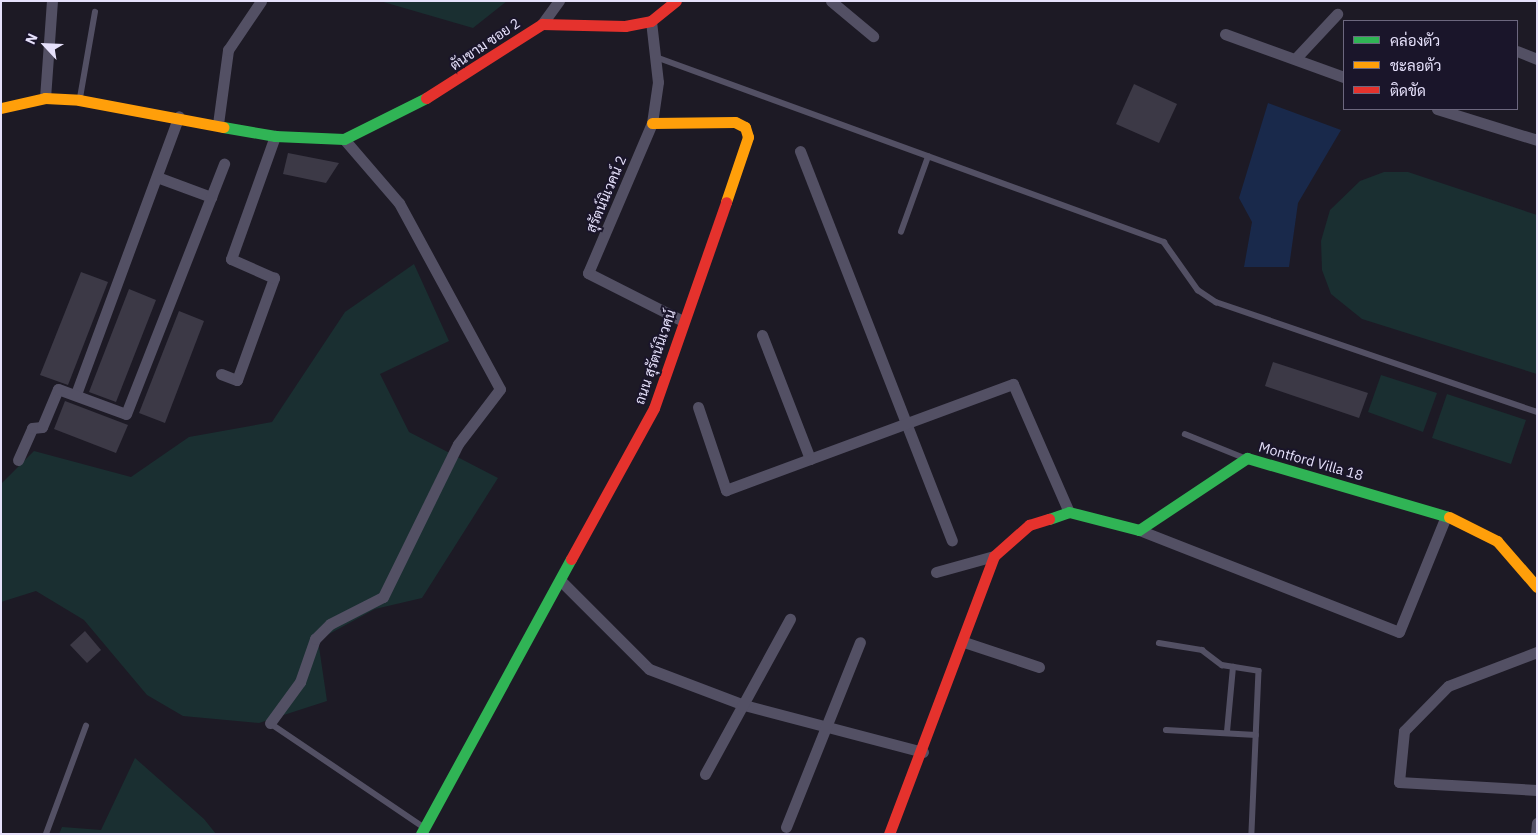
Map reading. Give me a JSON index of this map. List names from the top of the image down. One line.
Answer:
{"streets":{"street":["ตันขาม ซอย 2","สุรัตน์นิเวคน์ 2","ถนน สุรัตน์นิเวศน์","Montford Villa 18"]},"crossings":[["ตันขาม ซอย 2","สุรัตน์นิเวคน์ 2"],["สุรัตน์นิเวคน์ 2","ถนน สุรัตน์นิเวศน์"]],"legend":["คล่องตัว","ชะลอตัว","ติดขัด"],"north":"top left"}
